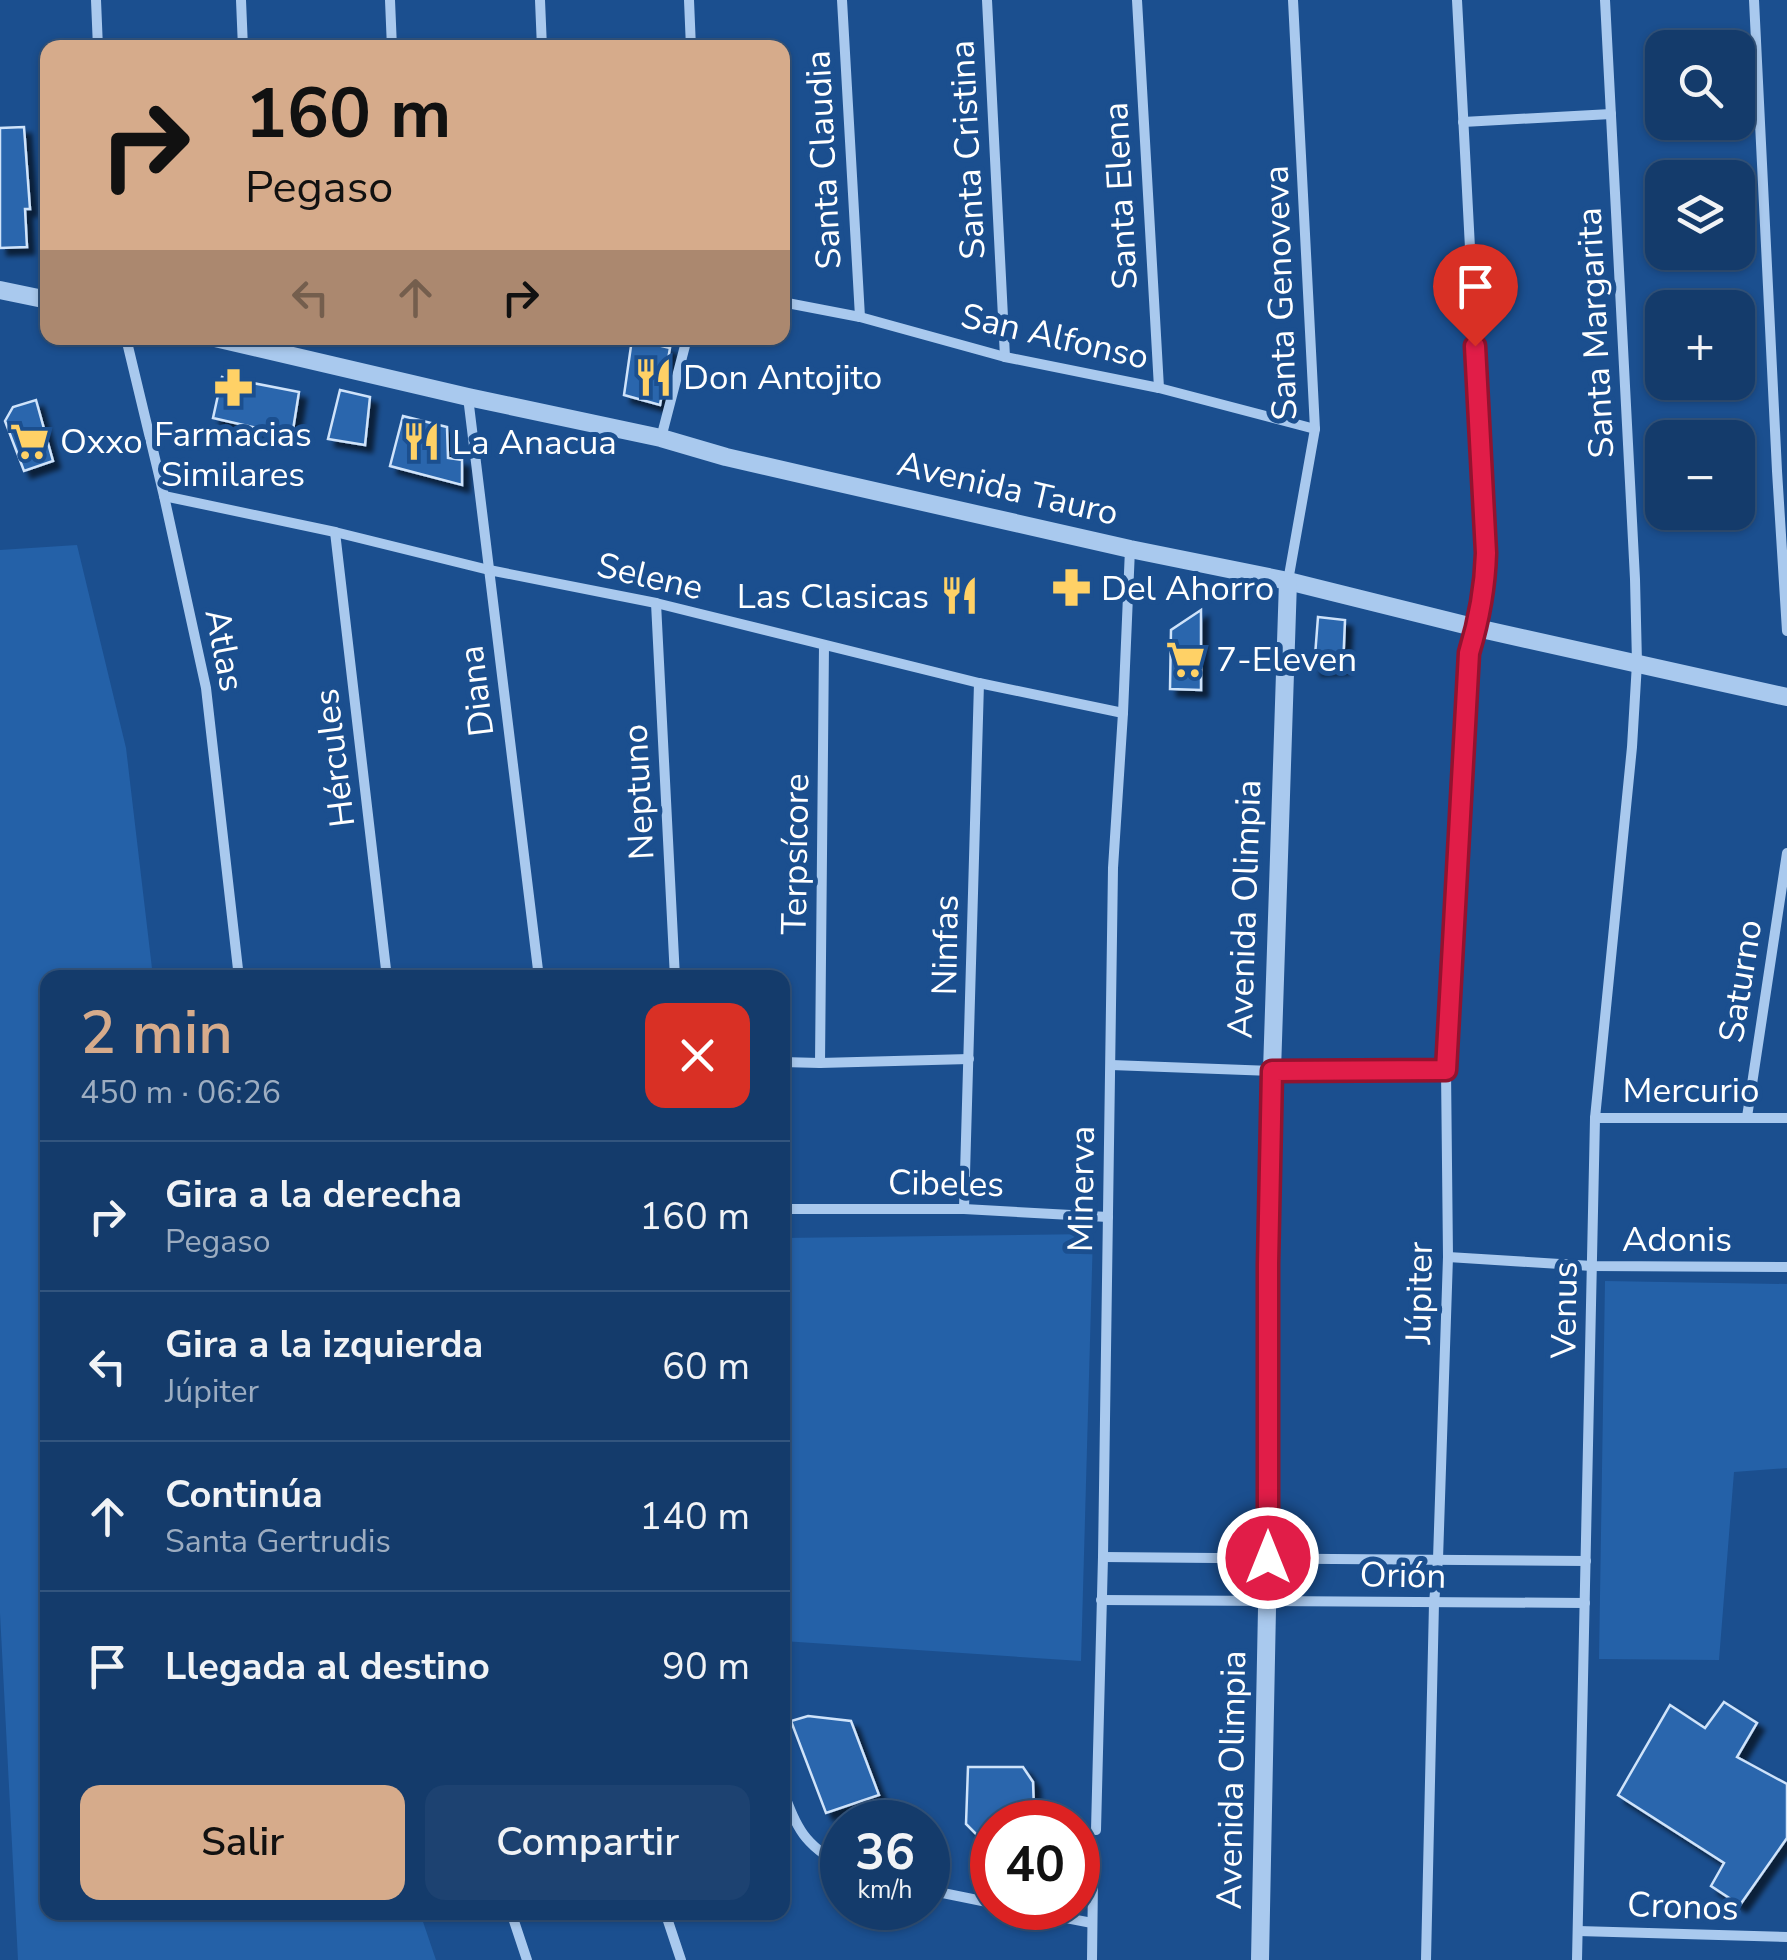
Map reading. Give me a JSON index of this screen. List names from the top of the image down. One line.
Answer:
{"streets":{"street":["Santa Cristina","Santa Claudia","Santa Elena","Santa Genoveva","Santa Margarita","San Alfonso","Avenida Tauro","Selene","Atlas","Diana","Hércules","Neptuno","Terpsícore","Avenida Olimpia","Ninfas","Saturno","Mercurio","Cibeles","Minerva","Adonis","Júpiter","Venus","Orión","Cronos"]},"crossings":[["Santa Cristina","San Alfonso"],["Santa Claudia","San Alfonso"],["Santa Elena","San Alfonso"],["Santa Genoveva","San Alfonso"],["Santa Genoveva","Avenida Tauro"],["Santa Genoveva","Avenida Olimpia"],["Santa Margarita","Avenida Tauro"],["Santa Margarita","Venus"],["Avenida Tauro","Diana"],["Avenida Tauro","Avenida Olimpia"],["Avenida Tauro","Minerva"],["Avenida Tauro","Júpiter"],["Avenida Tauro","Venus"],["Selene","Atlas"],["Selene","Diana"],["Selene","Hércules"],["Selene","Neptuno"],["Selene","Terpsícore"],["Selene","Ninfas"],["Selene","Minerva"],["Avenida Olimpia","Orión"],["Ninfas","Cibeles"],["Saturno","Mercurio"],["Mercurio","Venus"],["Cibeles","Minerva"],["Minerva","Orión"],["Adonis","Júpiter"],["Adonis","Venus"],["Júpiter","Orión"],["Venus","Orión"],["Venus","Cronos"]],"places":{"restaurant":["Don Antojito","La Anacua","Las Clasicas"],"pharmacy":["Farmacias Similares","Del Ahorro"],"supermarket":["Oxxo","7-Eleven"]},"page":{"map_buttons":["+","−"],"turn":["160 m","Pegaso"],"heading":["2 min","450 m · 06:26"],"list":[{"name":"Gira a la derecha","note":"Pegaso","value":"160 m"},{"name":"Gira a la izquierda","note":"Júpiter","value":"60 m"},{"name":"Continúa","note":"Santa Gertrudis","value":"140 m"},{"name":"Llegada al destino","value":"90 m"}],"buttons":["Salir","Compartir"],"speed":"36 km/h","limit":"40"}}
